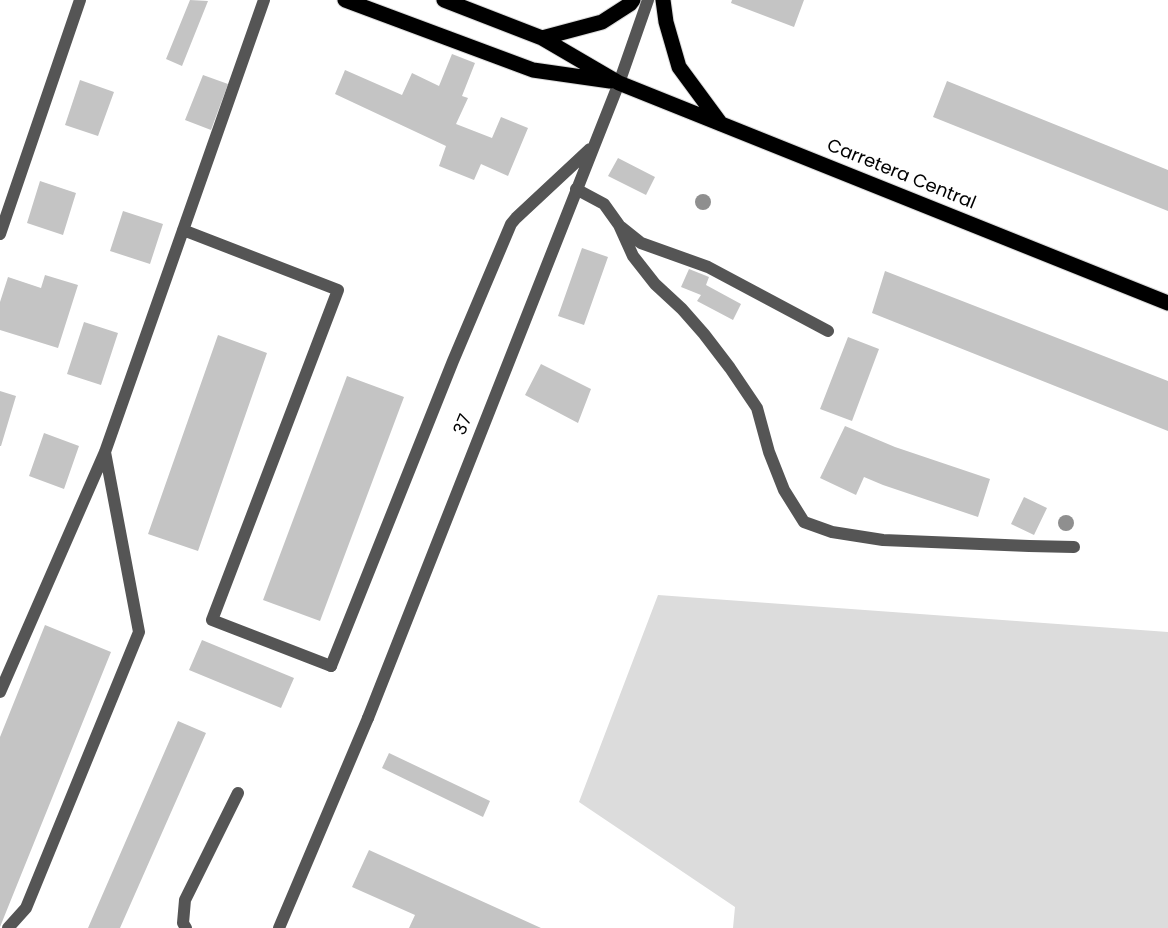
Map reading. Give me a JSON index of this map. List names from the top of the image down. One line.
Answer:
{"streets":{"main road":["Carretera Central"],"street":["37"]},"crossings":[["Carretera Central","37"]]}
